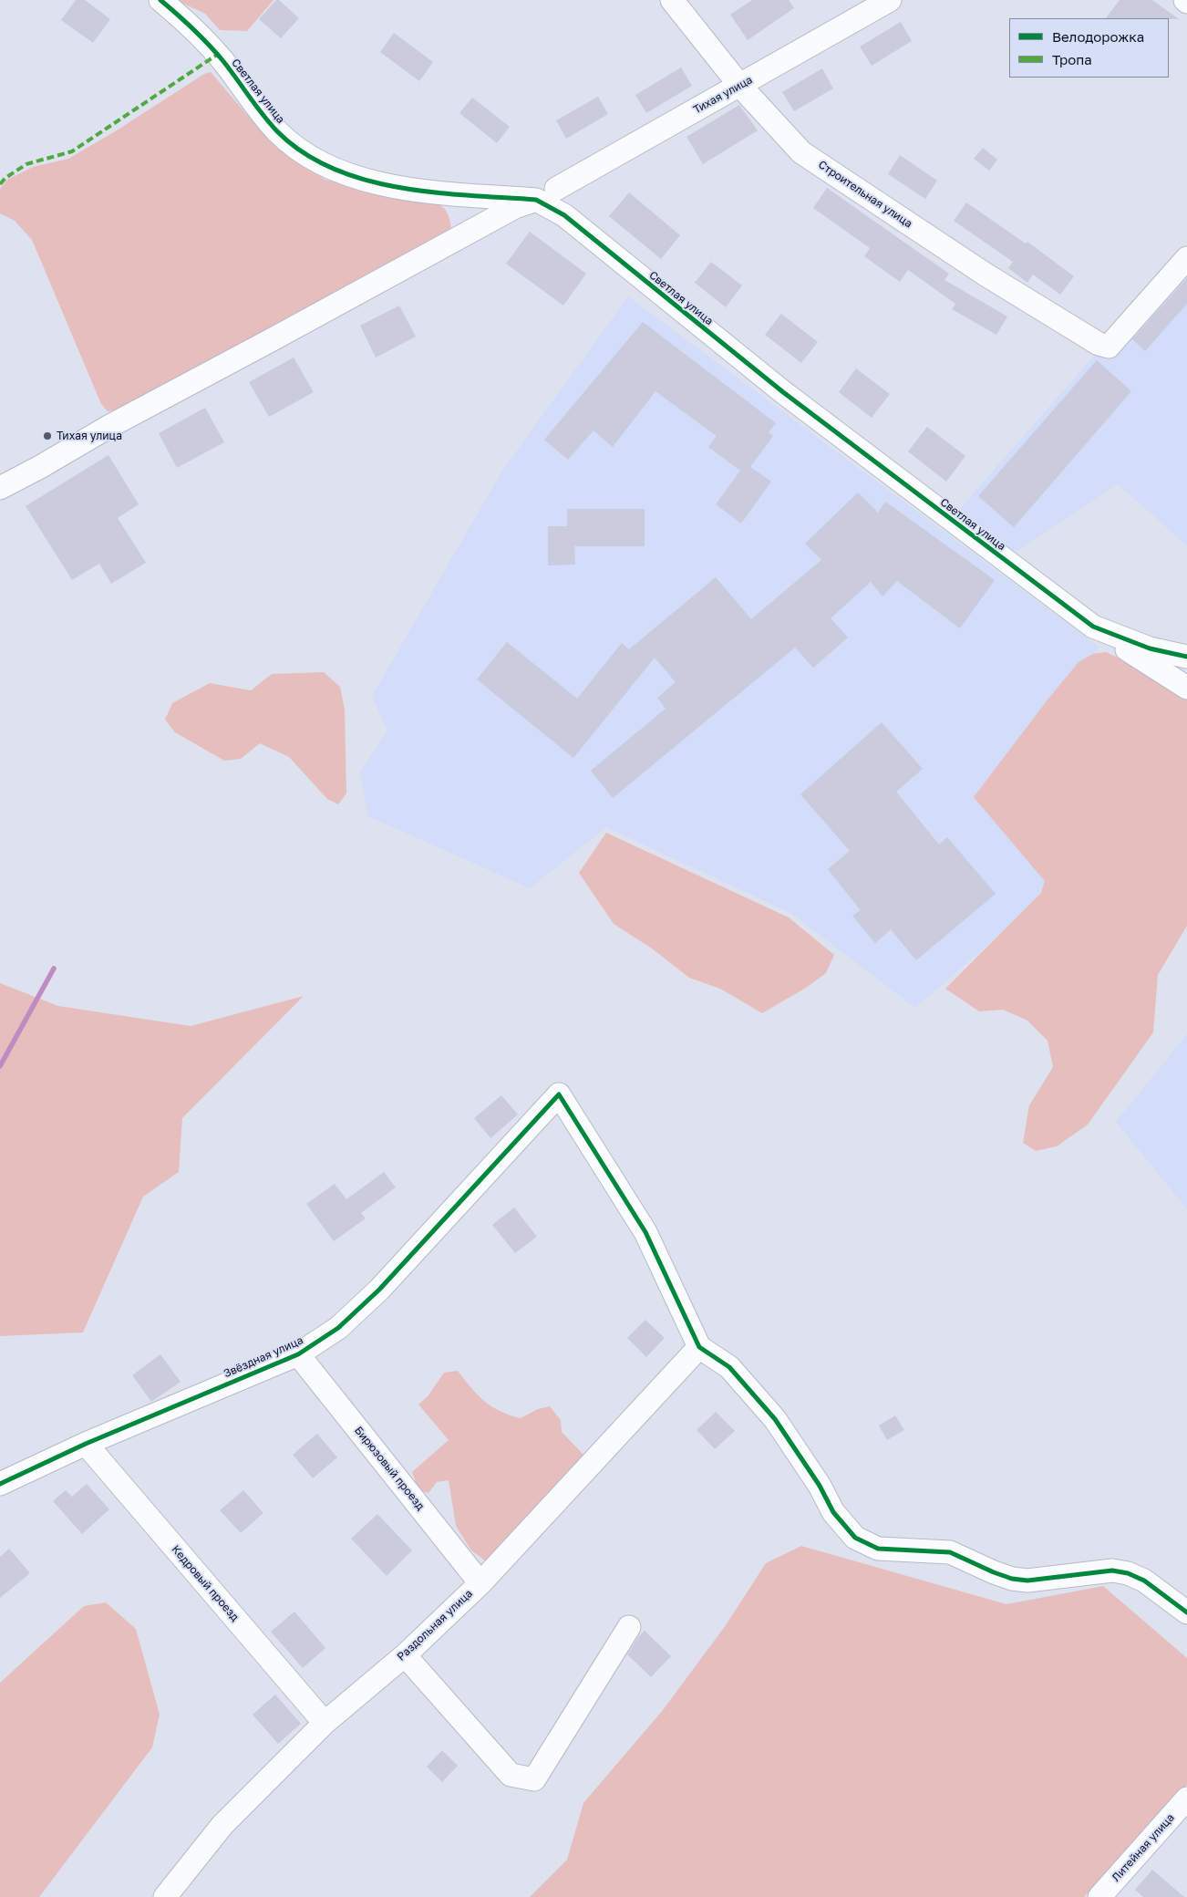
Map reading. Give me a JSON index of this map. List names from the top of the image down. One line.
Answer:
{"streets":{"street":["Светлая улица","Тихая улица","Строительная улица","Звёздная улица","Бирюзовый проезд","Кедровый проезд","Раздольная улица","Литейная улица"]},"crossings":[["Тихая улица","Строительная улица"],["Звёздная улица","Бирюзовый проезд"],["Звёздная улица","Кедровый проезд"],["Звёздная улица","Раздольная улица"],["Бирюзовый проезд","Раздольная улица"],["Кедровый проезд","Раздольная улица"]],"places":["Тихая улица"],"legend":["Велодорожка","Тропа"]}
